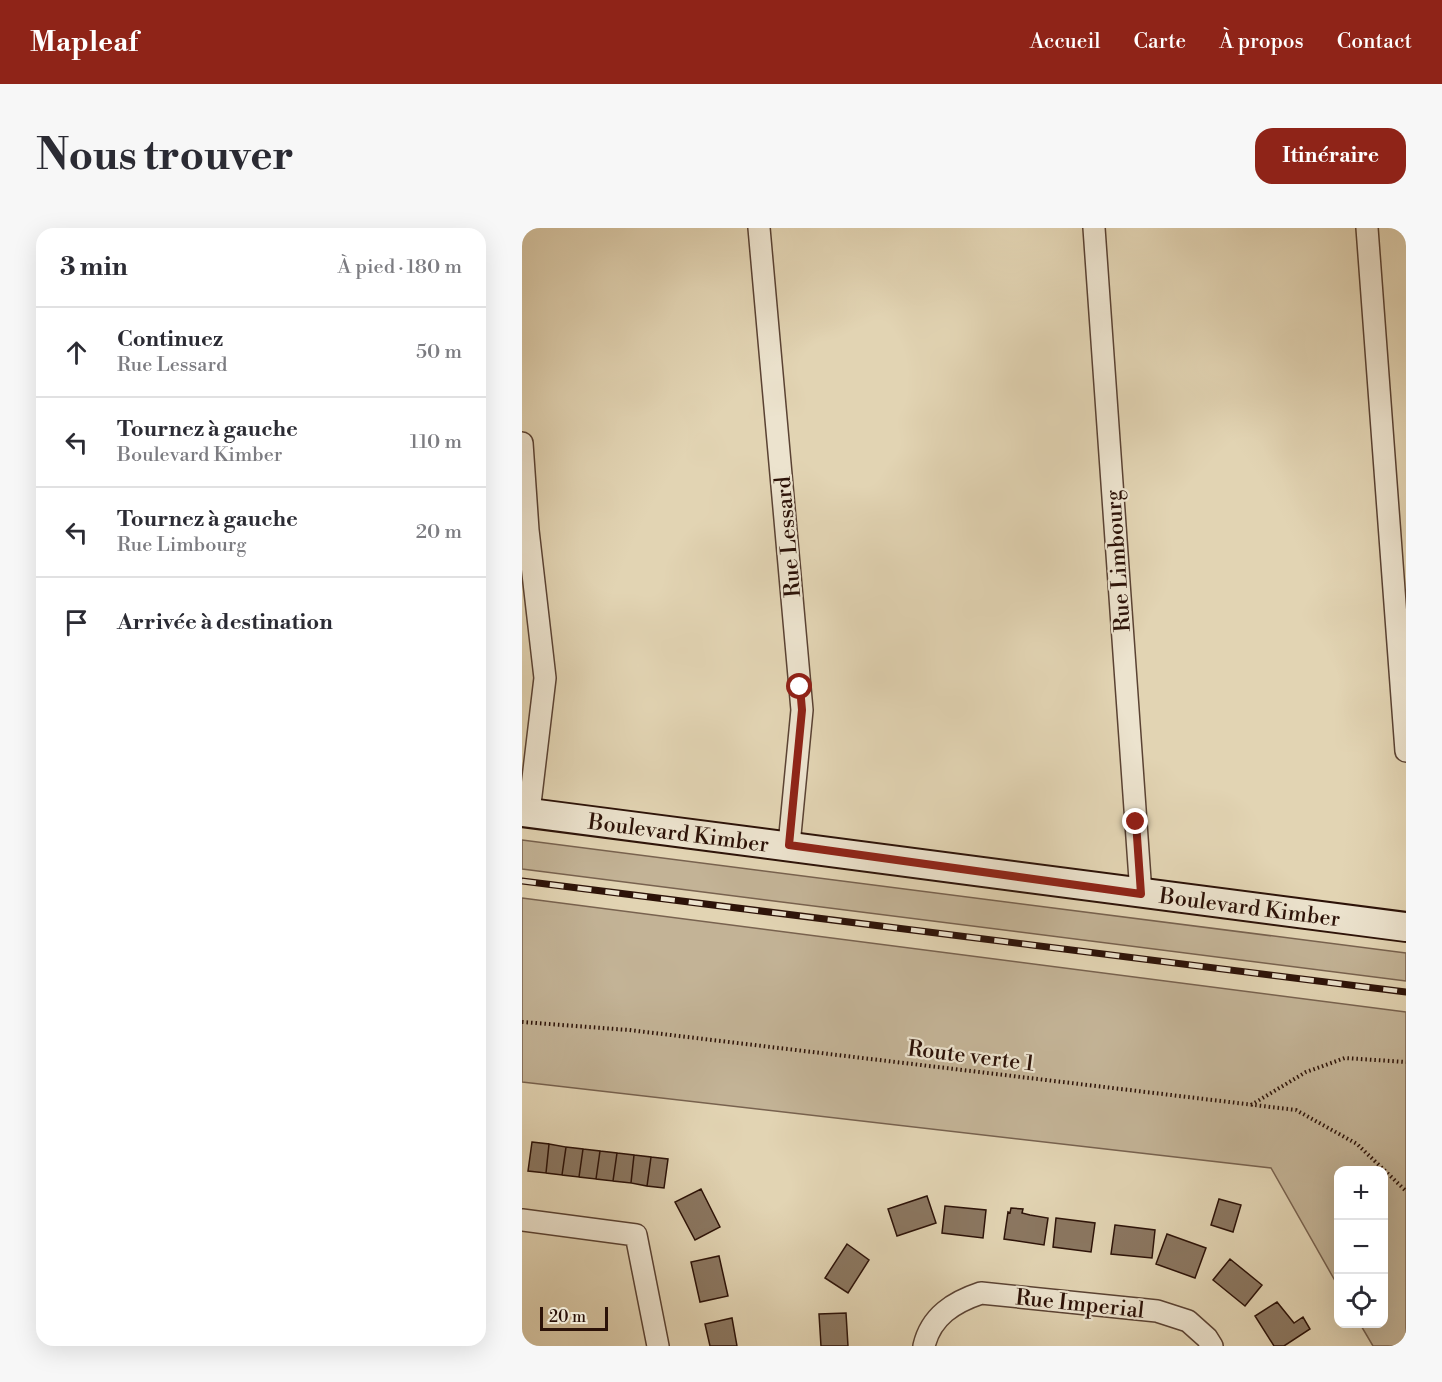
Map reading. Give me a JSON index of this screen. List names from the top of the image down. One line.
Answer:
{"streets":{"street":["Rue Lessard","Rue Limbourg","Boulevard Kimber","Rue Imperial"],"path":["Route verte 1"]},"crossings":[["Rue Lessard","Boulevard Kimber"],["Rue Limbourg","Boulevard Kimber"]],"scale_bar":"20 m","page":{"header":"Mapleaf","nav":["Accueil","Carte","À propos","Contact"],"buttons":"Itinéraire","title":"Nous trouver","heading":["3 min","À pied · 180 m"],"list":[["Continuez","Rue Lessard","50 m"],["Tournez à gauche","Boulevard Kimber","110 m"],["Tournez à gauche","Rue Limbourg","20 m"],"Arrivée à destination"],"map_buttons":["+","−"],"scale":"20 m"}}
